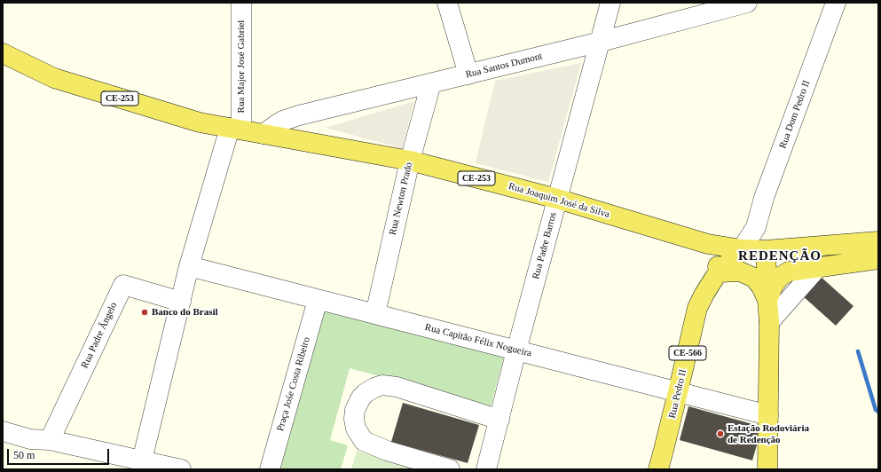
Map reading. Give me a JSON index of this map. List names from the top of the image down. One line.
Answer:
{"streets":{"main road":["CE-253","Rua Joaquim José da Silva","CE-566","Rua Pedro II"],"street":["Rua Santos Dumont","Rua Major José Gabriel","Rua Dom Pedro II","Rua Newton Prado","Rua Padre Barros","Rua Padre Ângelo","Rua Capitão Félix Nogueira","Praça Jośe Costa Ribeiro"]},"crossings":[["Rua Santos Dumont","Rua Newton Prado"],["Rua Santos Dumont","Rua Joaquim José da Silva"],["Rua Santos Dumont","Rua Padre Barros"],["Rua Major José Gabriel","CE-253"],["Rua Major José Gabriel","Rua Joaquim José da Silva"],["CE-253","Rua Joaquim José da Silva"],["Rua Dom Pedro II","Rua Joaquim José da Silva"],["Rua Dom Pedro II","Rua Pedro II"],["Rua Newton Prado","Rua Joaquim José da Silva"],["Rua Newton Prado","Rua Capitão Félix Nogueira"],["Rua Joaquim José da Silva","Rua Padre Barros"],["Rua Joaquim José da Silva","Rua Pedro II"],["Rua Padre Barros","Rua Capitão Félix Nogueira"],["Rua Capitão Félix Nogueira","Praça Jośe Costa Ribeiro"],["Rua Capitão Félix Nogueira","Rua Pedro II"]],"districts":["REDENÇÃO"],"places":["Banco do Brasil","Estação Rodoviária de Redenção"],"scale_bar":"50 m"}
